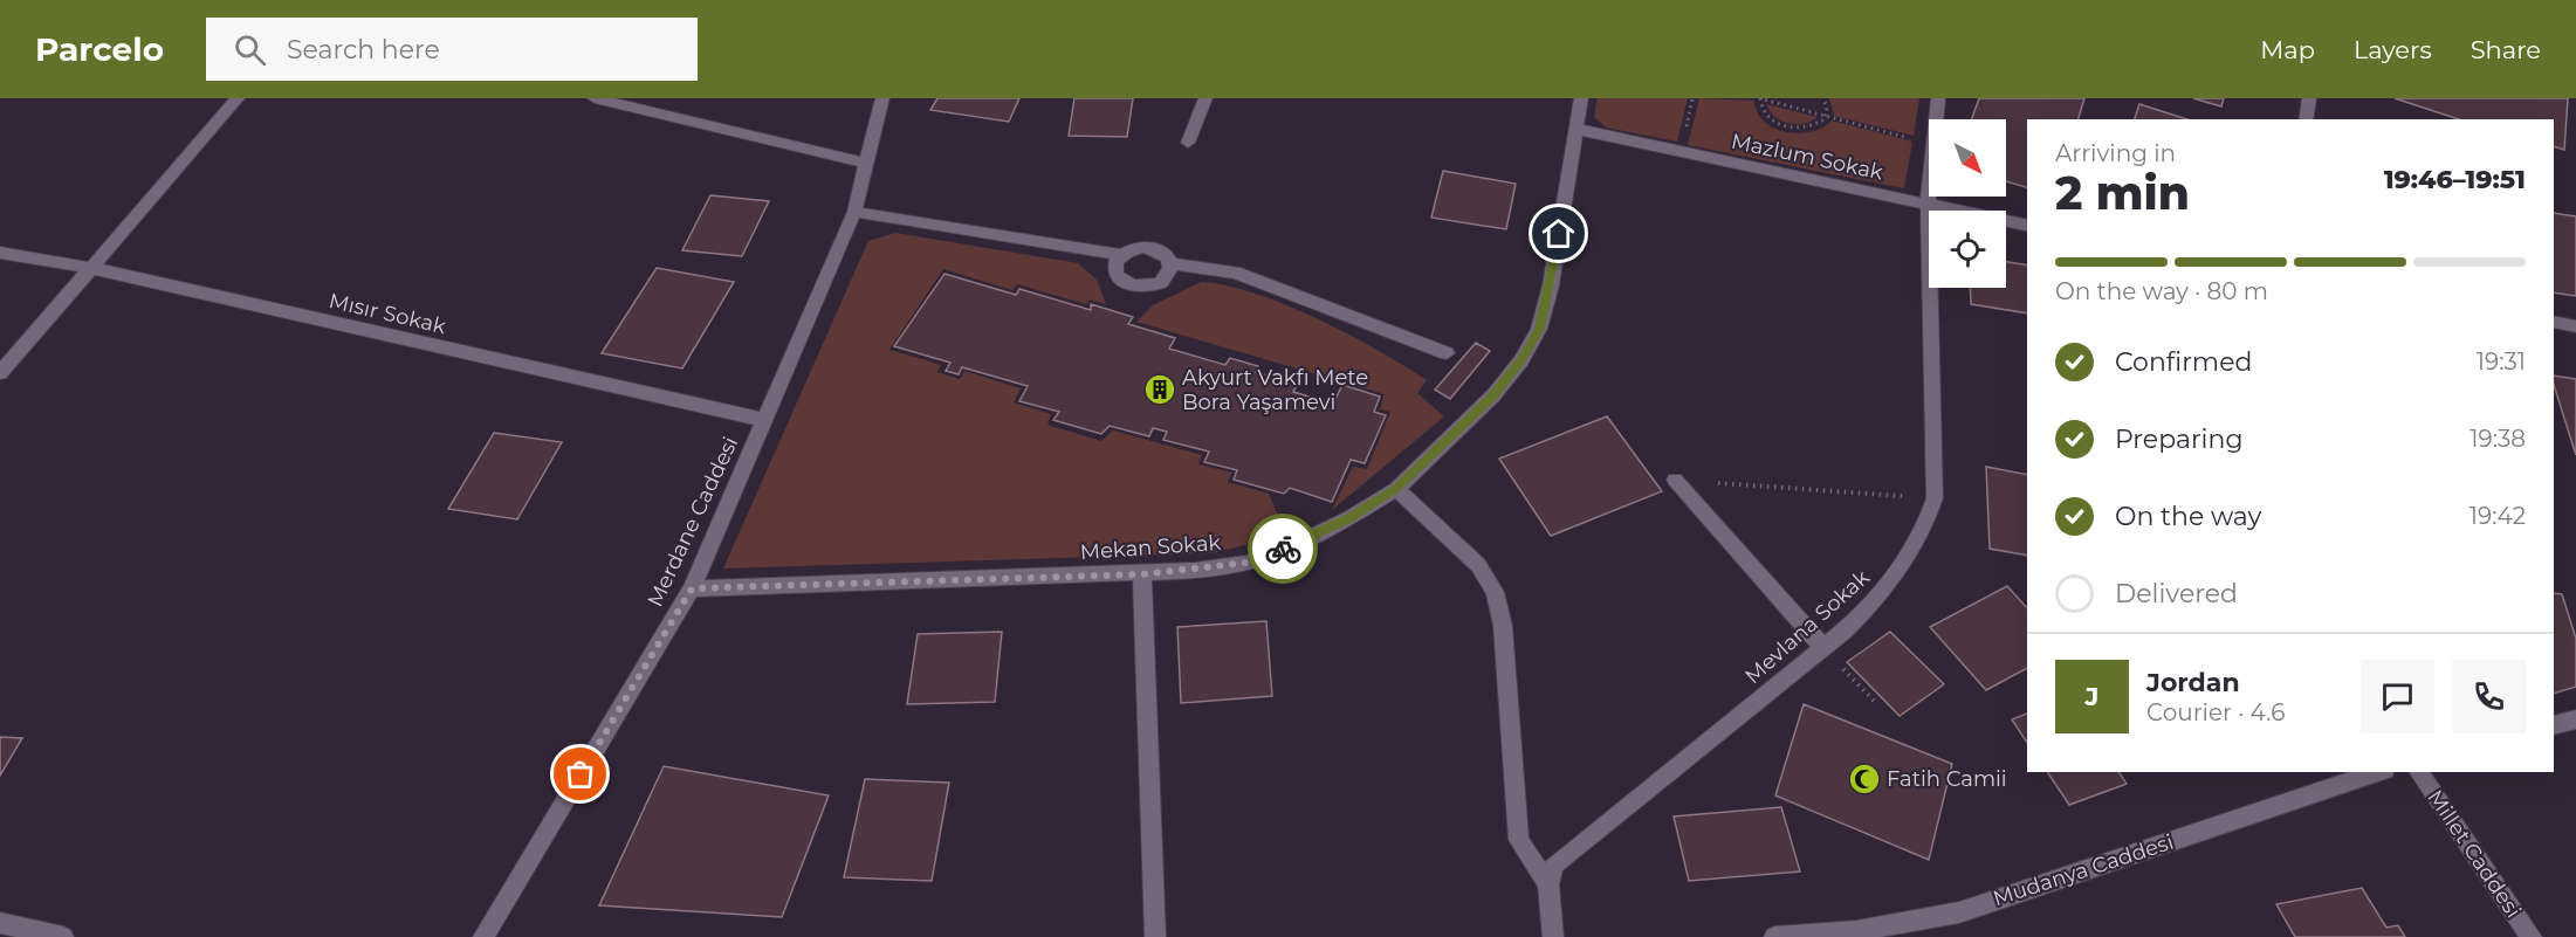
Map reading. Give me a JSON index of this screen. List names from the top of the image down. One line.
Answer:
{"streets":{"street":["Mazlum Sokak","Mısır Sokak","Merdane Caddesi","Mekan Sokak","Mevlana Sokak","Millet Caddesi","Mudanya Caddesi"]},"crossings":[["Mazlum Sokak","Mekan Sokak"],["Mazlum Sokak","Mevlana Sokak"],["Mısır Sokak","Merdane Caddesi"],["Merdane Caddesi","Mekan Sokak"]],"places":{"building":["Akyurt Vakfı Mete Bora Yaşamevi"],"mosque":["Fatih Camii"]},"north":"bottom right","page":{"header":"Parcelo","search":"Search here","nav":["Map","Layers","Share"],"heading":["2 min","Arriving in","19:46–19:51"],"panel":["Jordan","Courier · 4.6"],"bar":"On the way · 80 m","list":[["Confirmed","19:31"],["Preparing","19:38"],["On the way","19:42"],"Delivered"],"round":"J"}}
